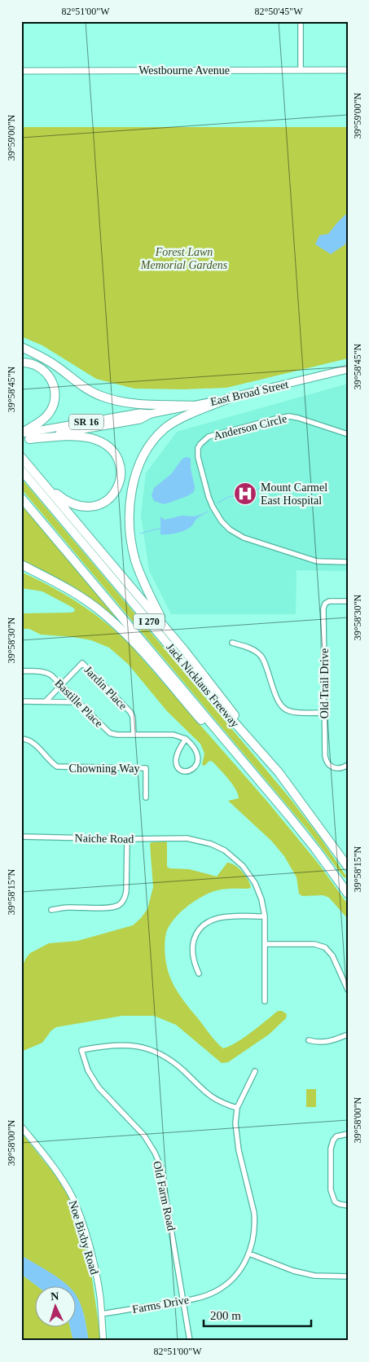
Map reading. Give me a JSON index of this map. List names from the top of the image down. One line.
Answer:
{"streets":{"highway":["I 270","Jack Nicklaus Freeway"],"main road":["East Broad Street","SR 16"],"street":["Westbourne Avenue","Anderson Circle","Old Trail Drive","Jardin Place","Bastille Place","Chowning Way","Naiche Road","Old Farm Road","Noe Bixby Road","Farms Drive"]},"crossings":[["Jardin Place","Bastille Place"],["Old Farm Road","Farms Drive"],["Noe Bixby Road","Farms Drive"]],"parks":["Forest Lawn Memorial Gardens"],"places":{"hospital":["Mount Carmel East Hospital"]},"scale_bar":"200 m","north":"top","coordinates":["82°51'00\"W","82°50'45\"W","39°59'00\"N","39°58'45\"N","39°58'30\"N","39°58'15\"N","39°58'00\"N"]}
